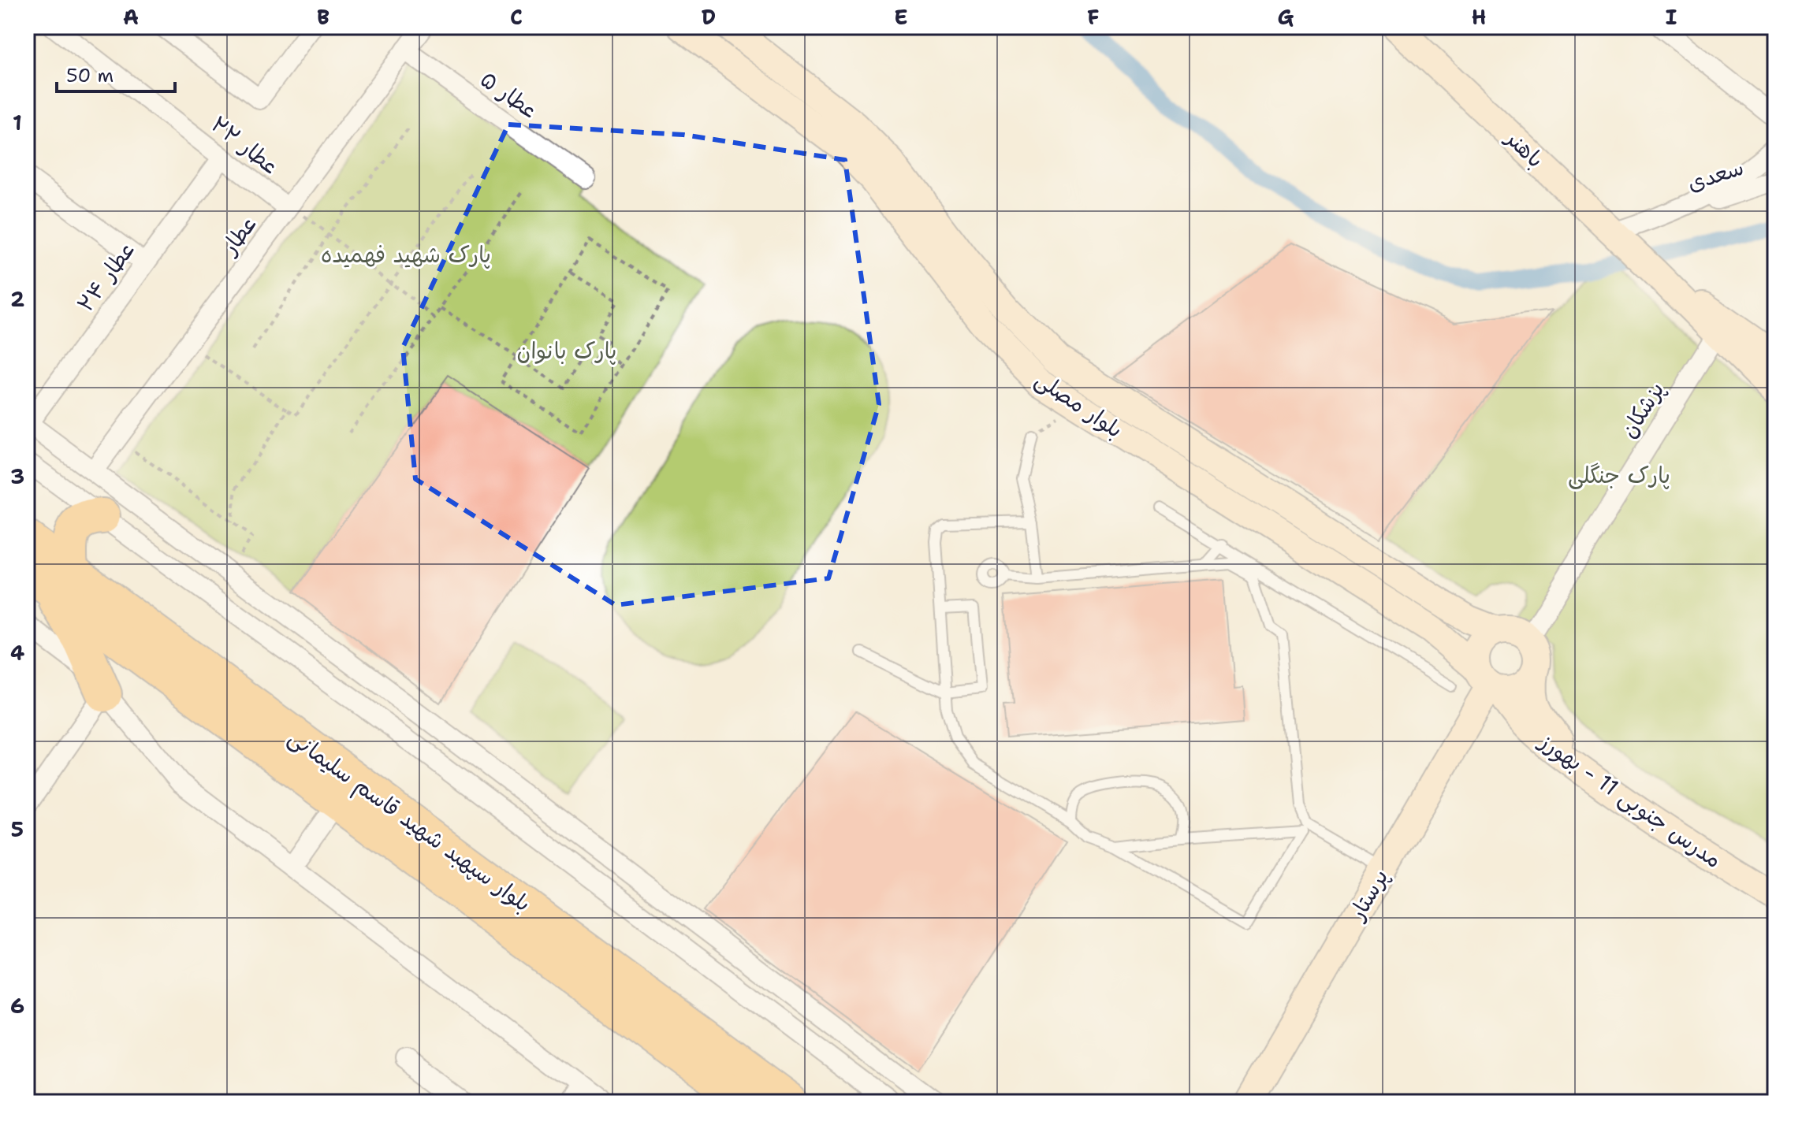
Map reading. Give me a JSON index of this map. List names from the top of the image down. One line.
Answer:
{"streets":{"highway":["بلوار سپهبد شهید قاسم سلیمانی"],"street":["عطار ۵","عطار ۲۲","باهنر","سعدی","عطار","عطار ۲۴","بلوار مصلی","پزشکان","مدرس جنوبی 11 - بهورز","پرستار"]},"crossings":[["عطار ۵","عطار"],["عطار ۲۲","عطار"],["عطار ۲۲","عطار ۲۴"],["باهنر","پزشکان"],["بلوار مصلی","پزشکان"],["بلوار مصلی","مدرس جنوبی 11 - بهورز"],["بلوار مصلی","پرستار"],["پزشکان","مدرس جنوبی 11 - بهورز"],["پزشکان","پرستار"],["مدرس جنوبی 11 - بهورز","پرستار"]],"parks":["پارک شهید فهمیده","پارک بانوان","پارک جنگلی"],"scale_bar":"50 m","grid":{"columns":["A","B","C","D","E","F","G","H","I"],"rows":["1","2","3","4","5","6"]}}
